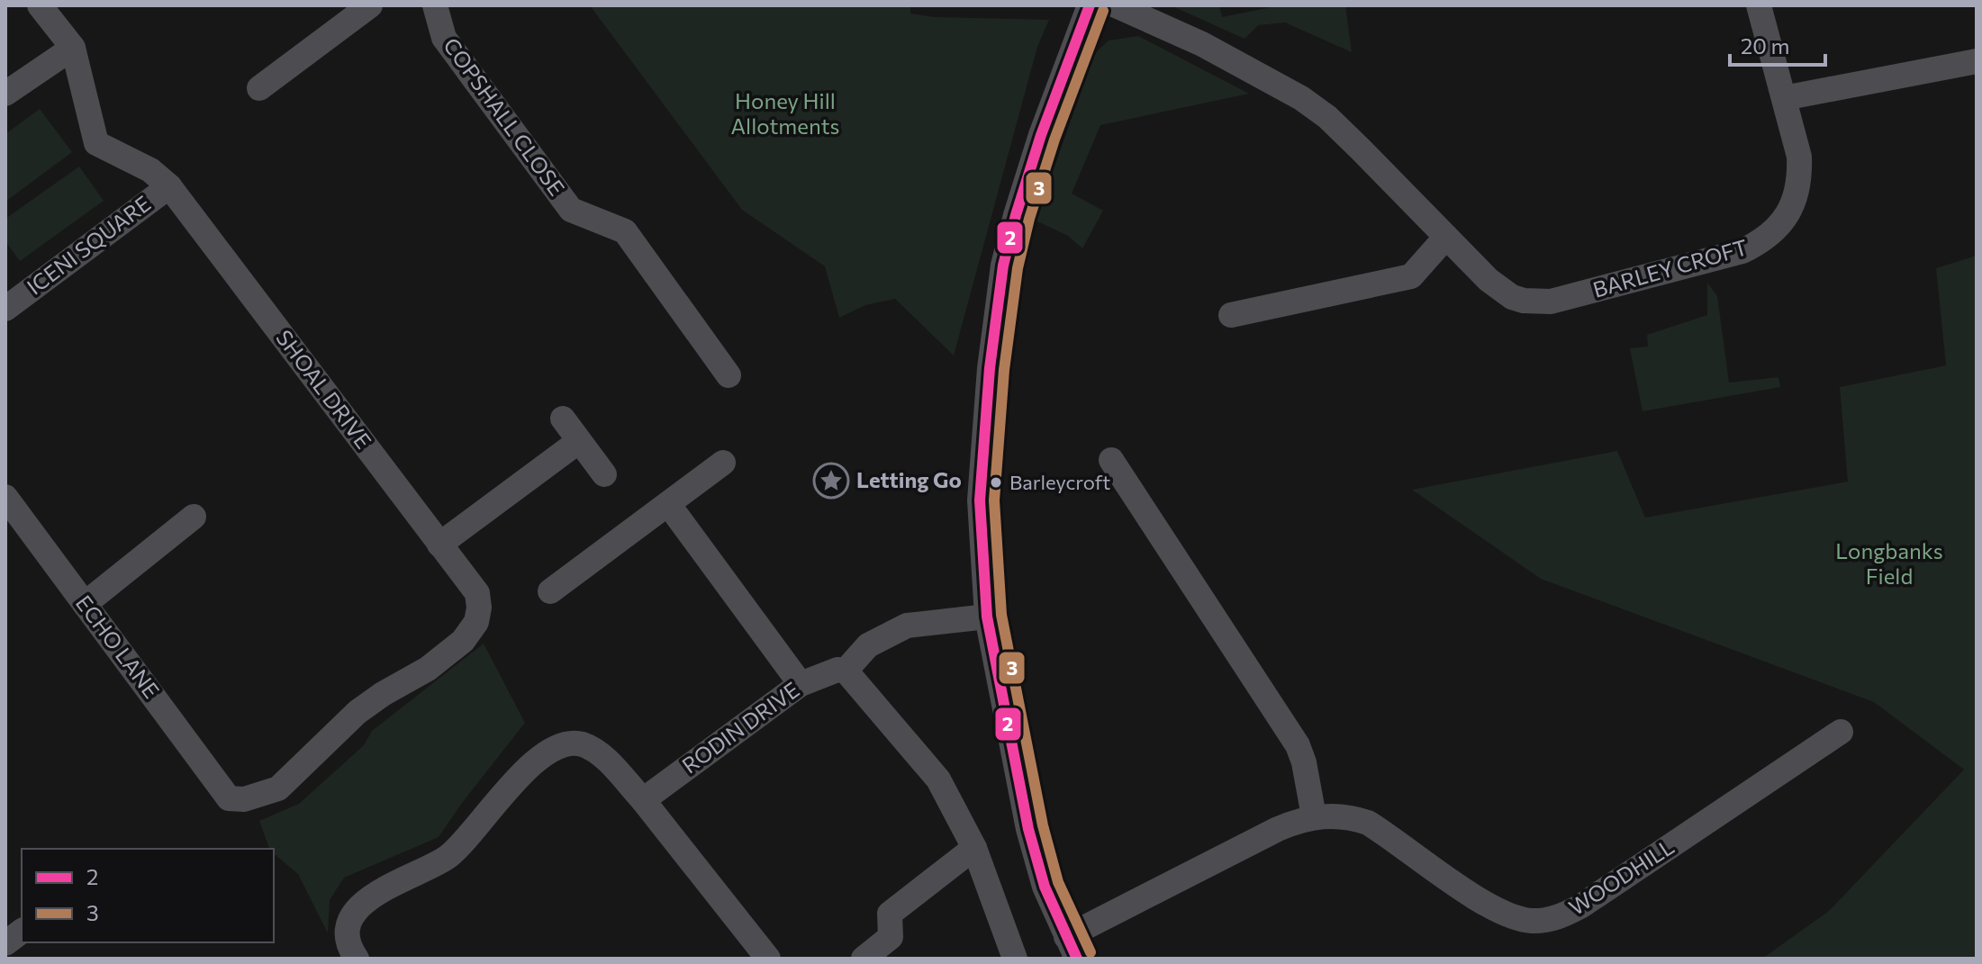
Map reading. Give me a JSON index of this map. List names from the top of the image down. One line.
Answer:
{"streets":{"street":["COPSHALL CLOSE","ICENI SQUARE","BARLEY CROFT","SHOAL DRIVE","ECHO LANE","RODIN DRIVE","WOODHILL"]},"crossings":[["ICENI SQUARE","SHOAL DRIVE"],["SHOAL DRIVE","ECHO LANE"]],"parks":["Honey Hill Allotments","Longbanks Field"],"places":{"place":["Letting Go"],"other":["Barleycroft"]},"lines":["transit line 2","transit line 3"],"legend":["2","3"],"scale_bar":"20 m"}
